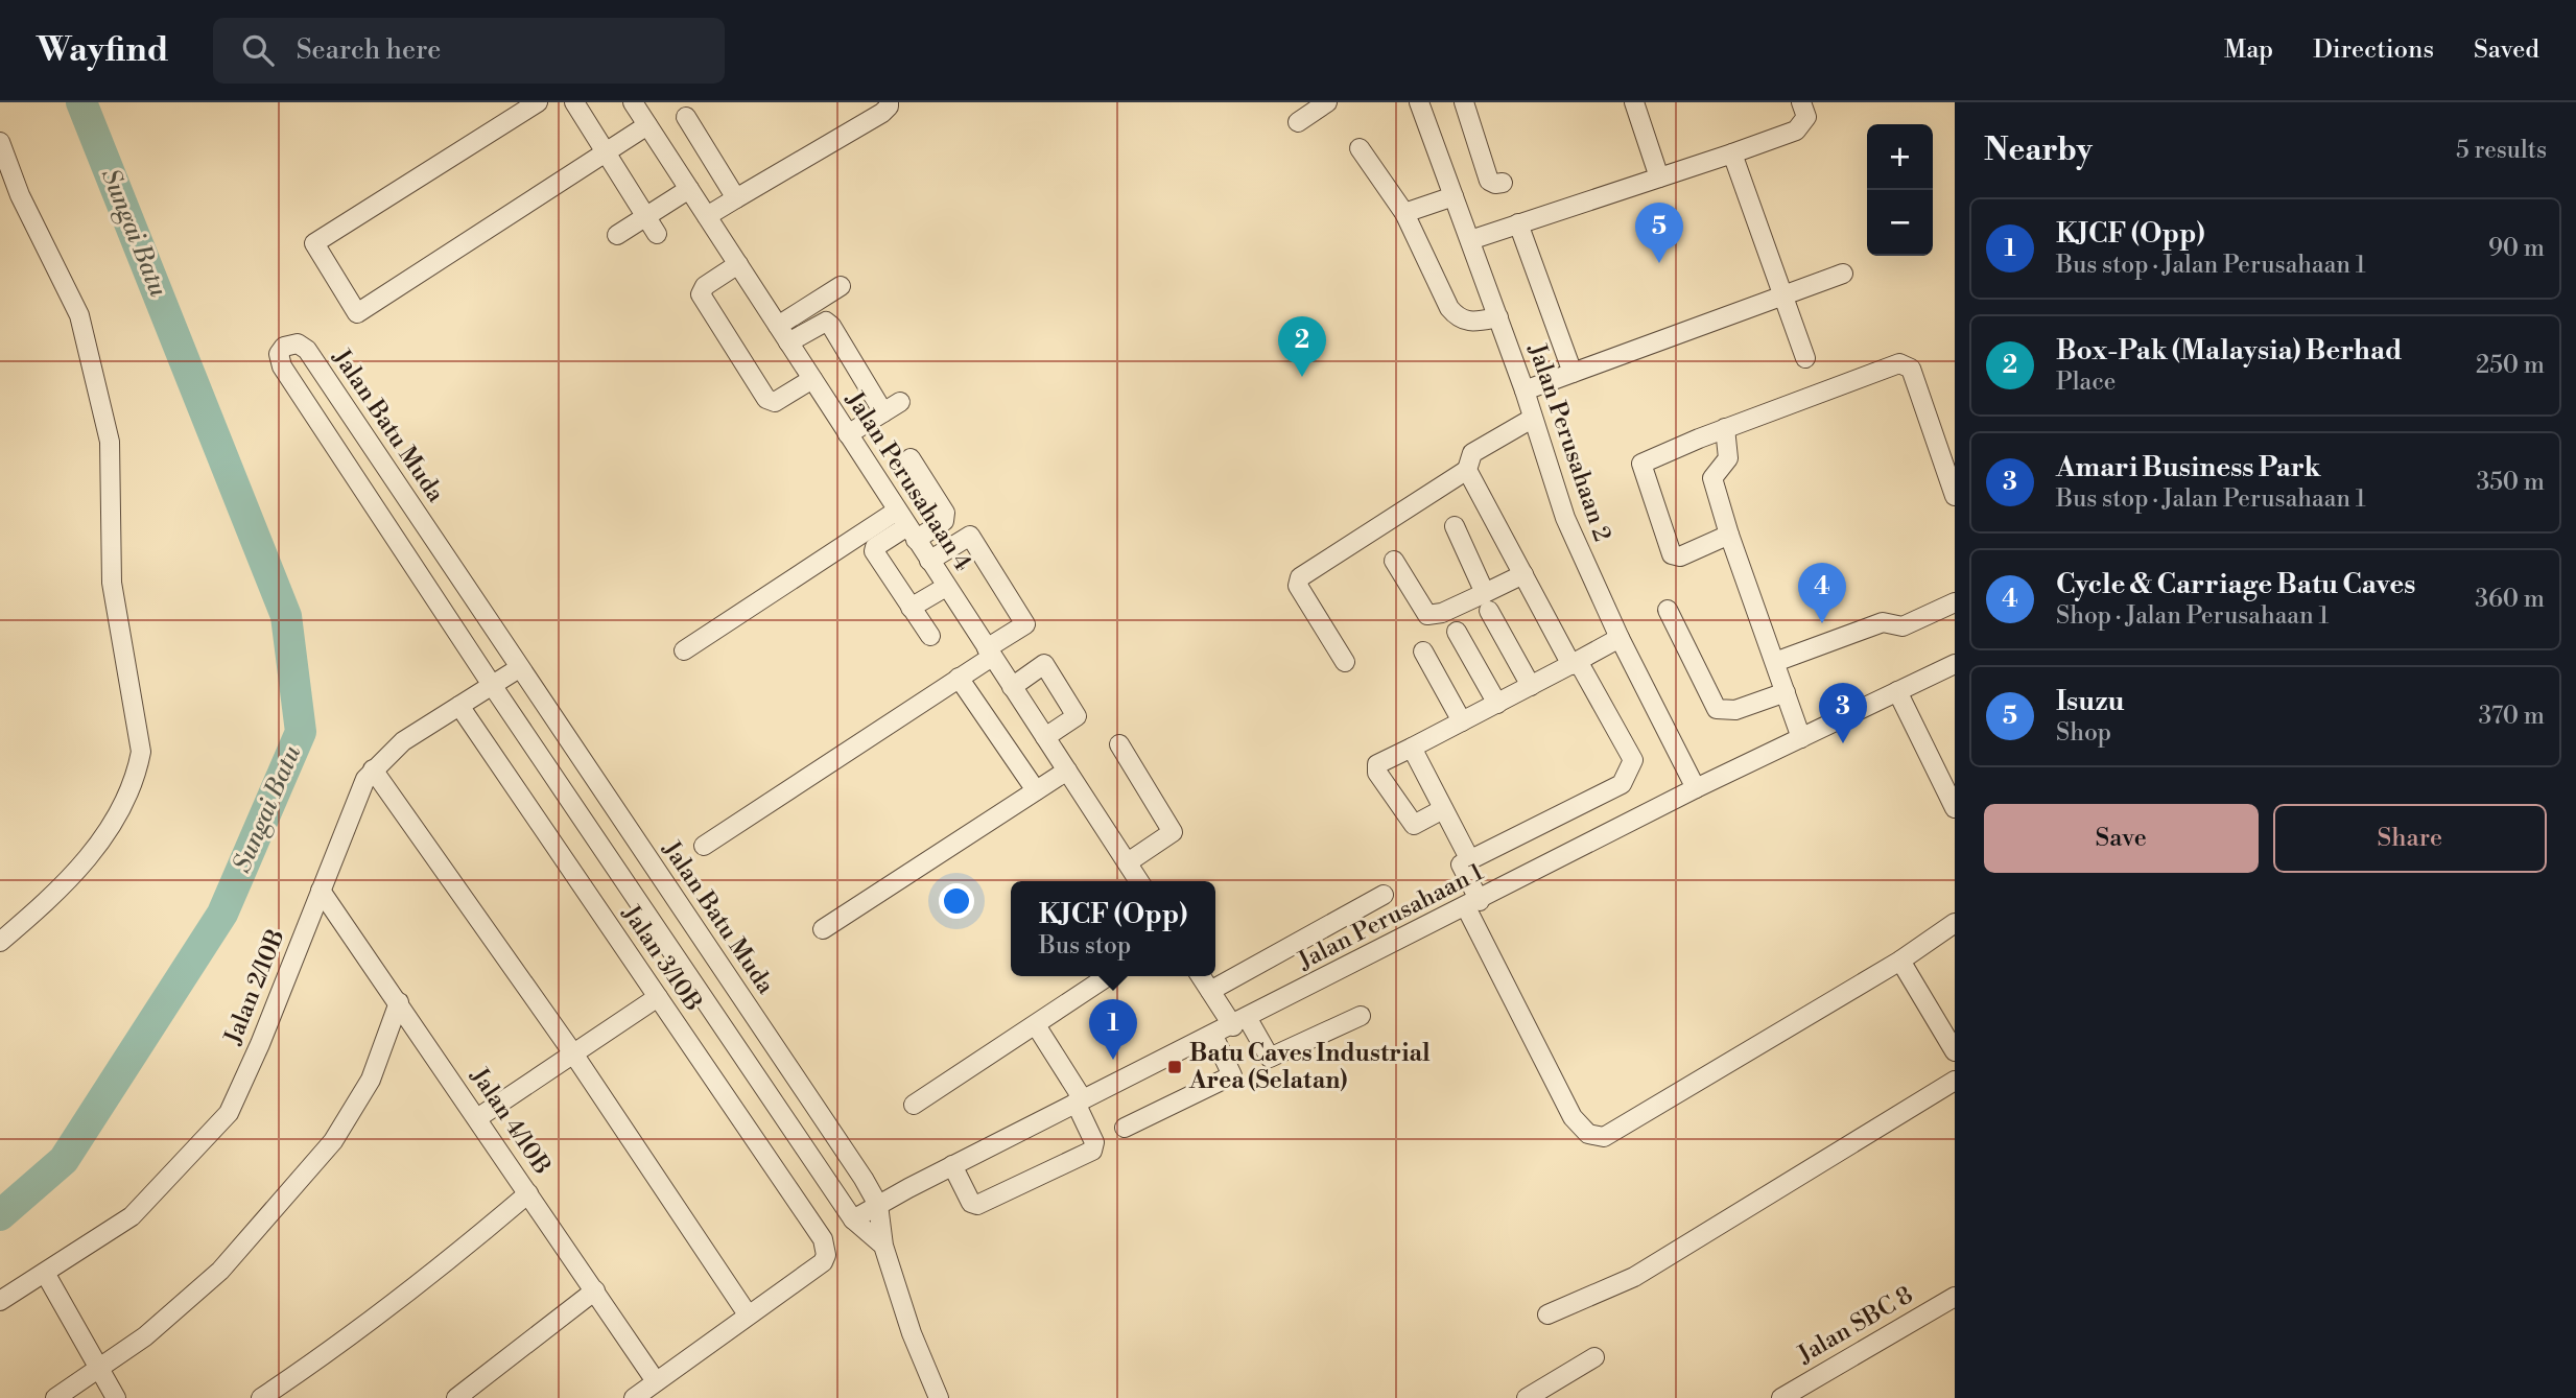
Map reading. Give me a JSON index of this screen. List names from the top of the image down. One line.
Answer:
{"streets":{"street":["Jalan Batu Muda","Jalan Perusahaan 2","Jalan Perusahaan 4","Jalan Perusahaan 1","Jalan 3/10B","Jalan 2/10B","Jalan 4/10B","Jalan SBC 8"]},"crossings":[["Jalan Batu Muda","Jalan Perusahaan 1"],["Jalan Batu Muda","Jalan 2/10B"],["Jalan Perusahaan 2","Jalan Perusahaan 1"],["Jalan 3/10B","Jalan 2/10B"],["Jalan 2/10B","Jalan 4/10B"]],"water":["Sungai Batu"],"places":{"transit":["Batu Caves Industrial Area (Selatan)"]},"page":{"header":"Wayfind","search":"Search here","nav":["Map","Directions","Saved"],"heading":["Nearby","5 results"],"map_buttons":["+","−"],"list":[{"mark":"1","name":"KJCF (Opp)","note":"Bus stop · Jalan Perusahaan 1","value":"90 m"},{"mark":"2","name":"Box-Pak (Malaysia) Berhad","note":"Place","value":"250 m"},{"mark":"3","name":"Amari Business Park","note":"Bus stop · Jalan Perusahaan 1","value":"350 m"},{"mark":"4","name":"Cycle & Carriage Batu Caves","note":"Shop · Jalan Perusahaan 1","value":"360 m"},{"mark":"5","name":"Isuzu","note":"Shop","value":"370 m"}],"pins":["5","2","4","3","1"],"buttons":["Save","Share"],"popup":["KJCF (Opp)","Bus stop"]}}
